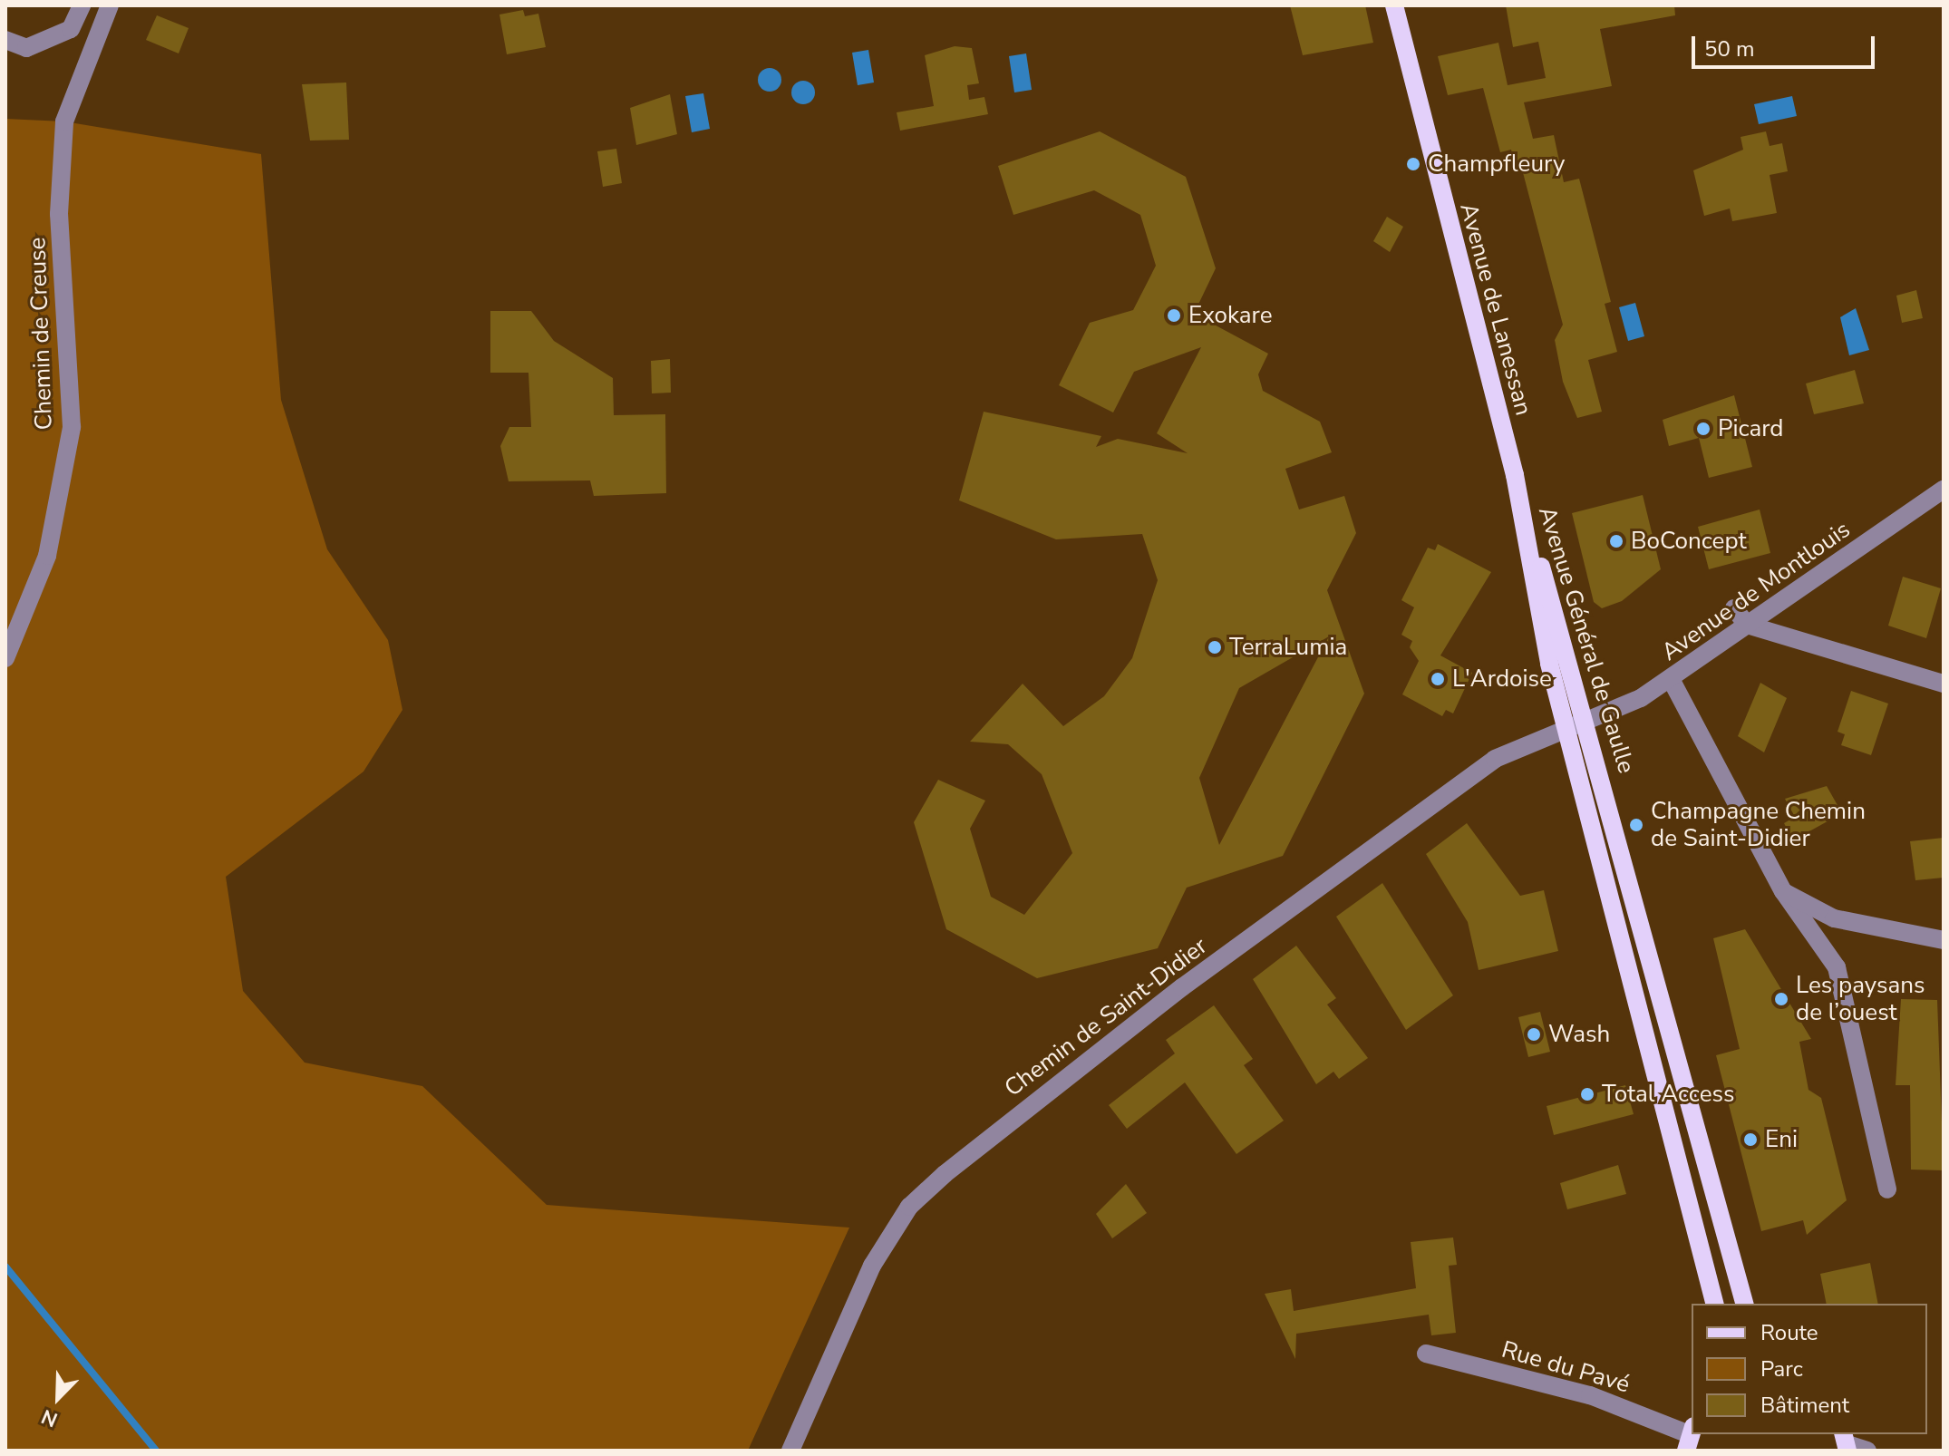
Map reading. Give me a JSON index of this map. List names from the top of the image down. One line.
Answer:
{"streets":{"main road":["Avenue de Lanessan","Avenue Général de Gaulle"],"street":["Chemin de Creuse","Avenue de Montlouis","Chemin de Saint-Didier","Rue du Pavé"]},"crossings":[["Avenue de Lanessan","Avenue Général de Gaulle"],["Avenue de Montlouis","Avenue Général de Gaulle"],["Avenue de Montlouis","Chemin de Saint-Didier"],["Avenue Général de Gaulle","Chemin de Saint-Didier"]],"places":["Champfleury","Exokare","Picard","BoConcept","TerraLumia","L'Ardoise","Champagne Chemin de Saint-Didier","Les paysans de l’ouest","Wash","Total Access","Eni"],"legend":["Route","Parc","Bâtiment"],"scale_bar":"50 m","north":"bottom left"}
